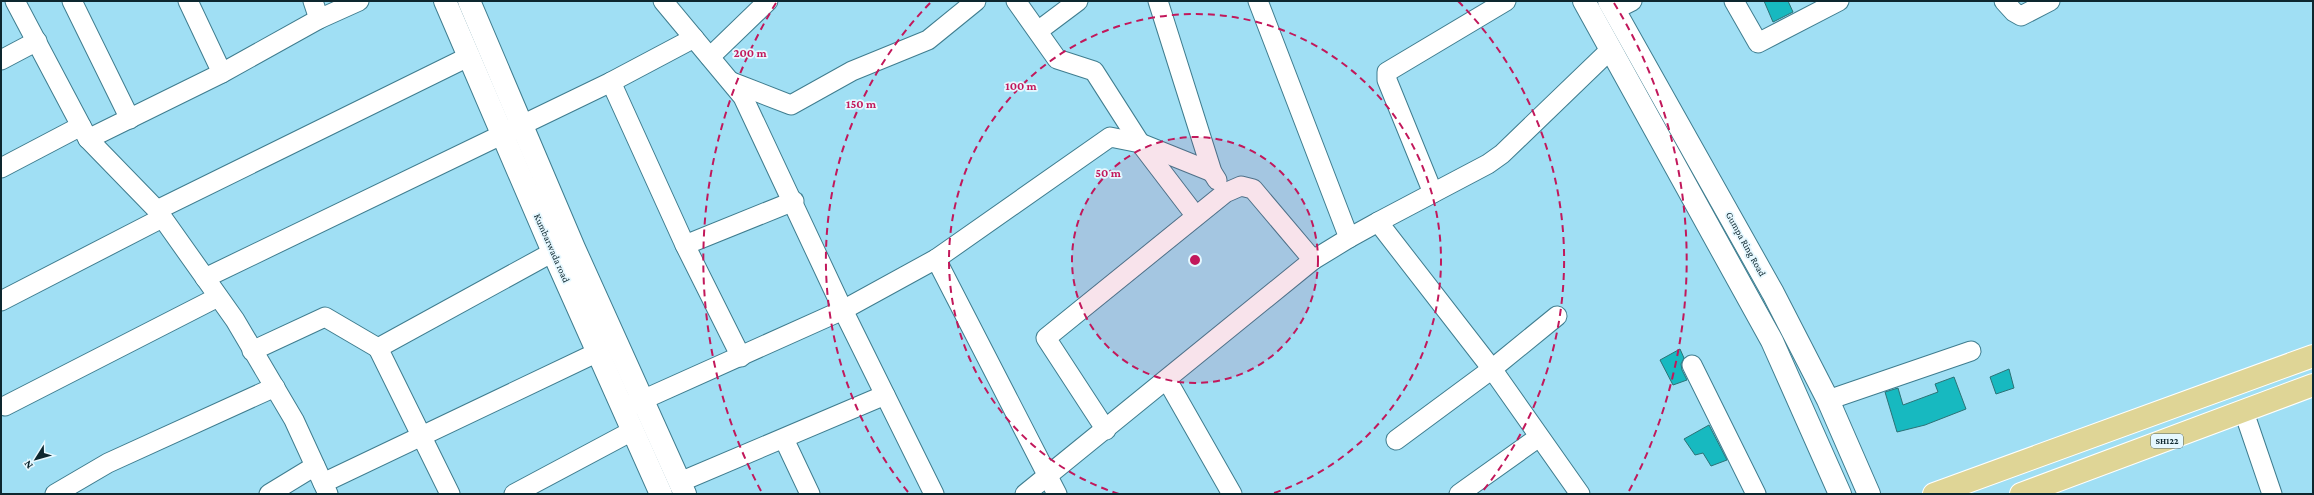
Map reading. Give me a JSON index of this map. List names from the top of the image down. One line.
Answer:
{"streets":{"main road":["SH122"],"street":["Gumpa Ring Road","Kumbarwada road"]},"north":"bottom left","rings":["200 m","100 m","150 m","50 m"]}
